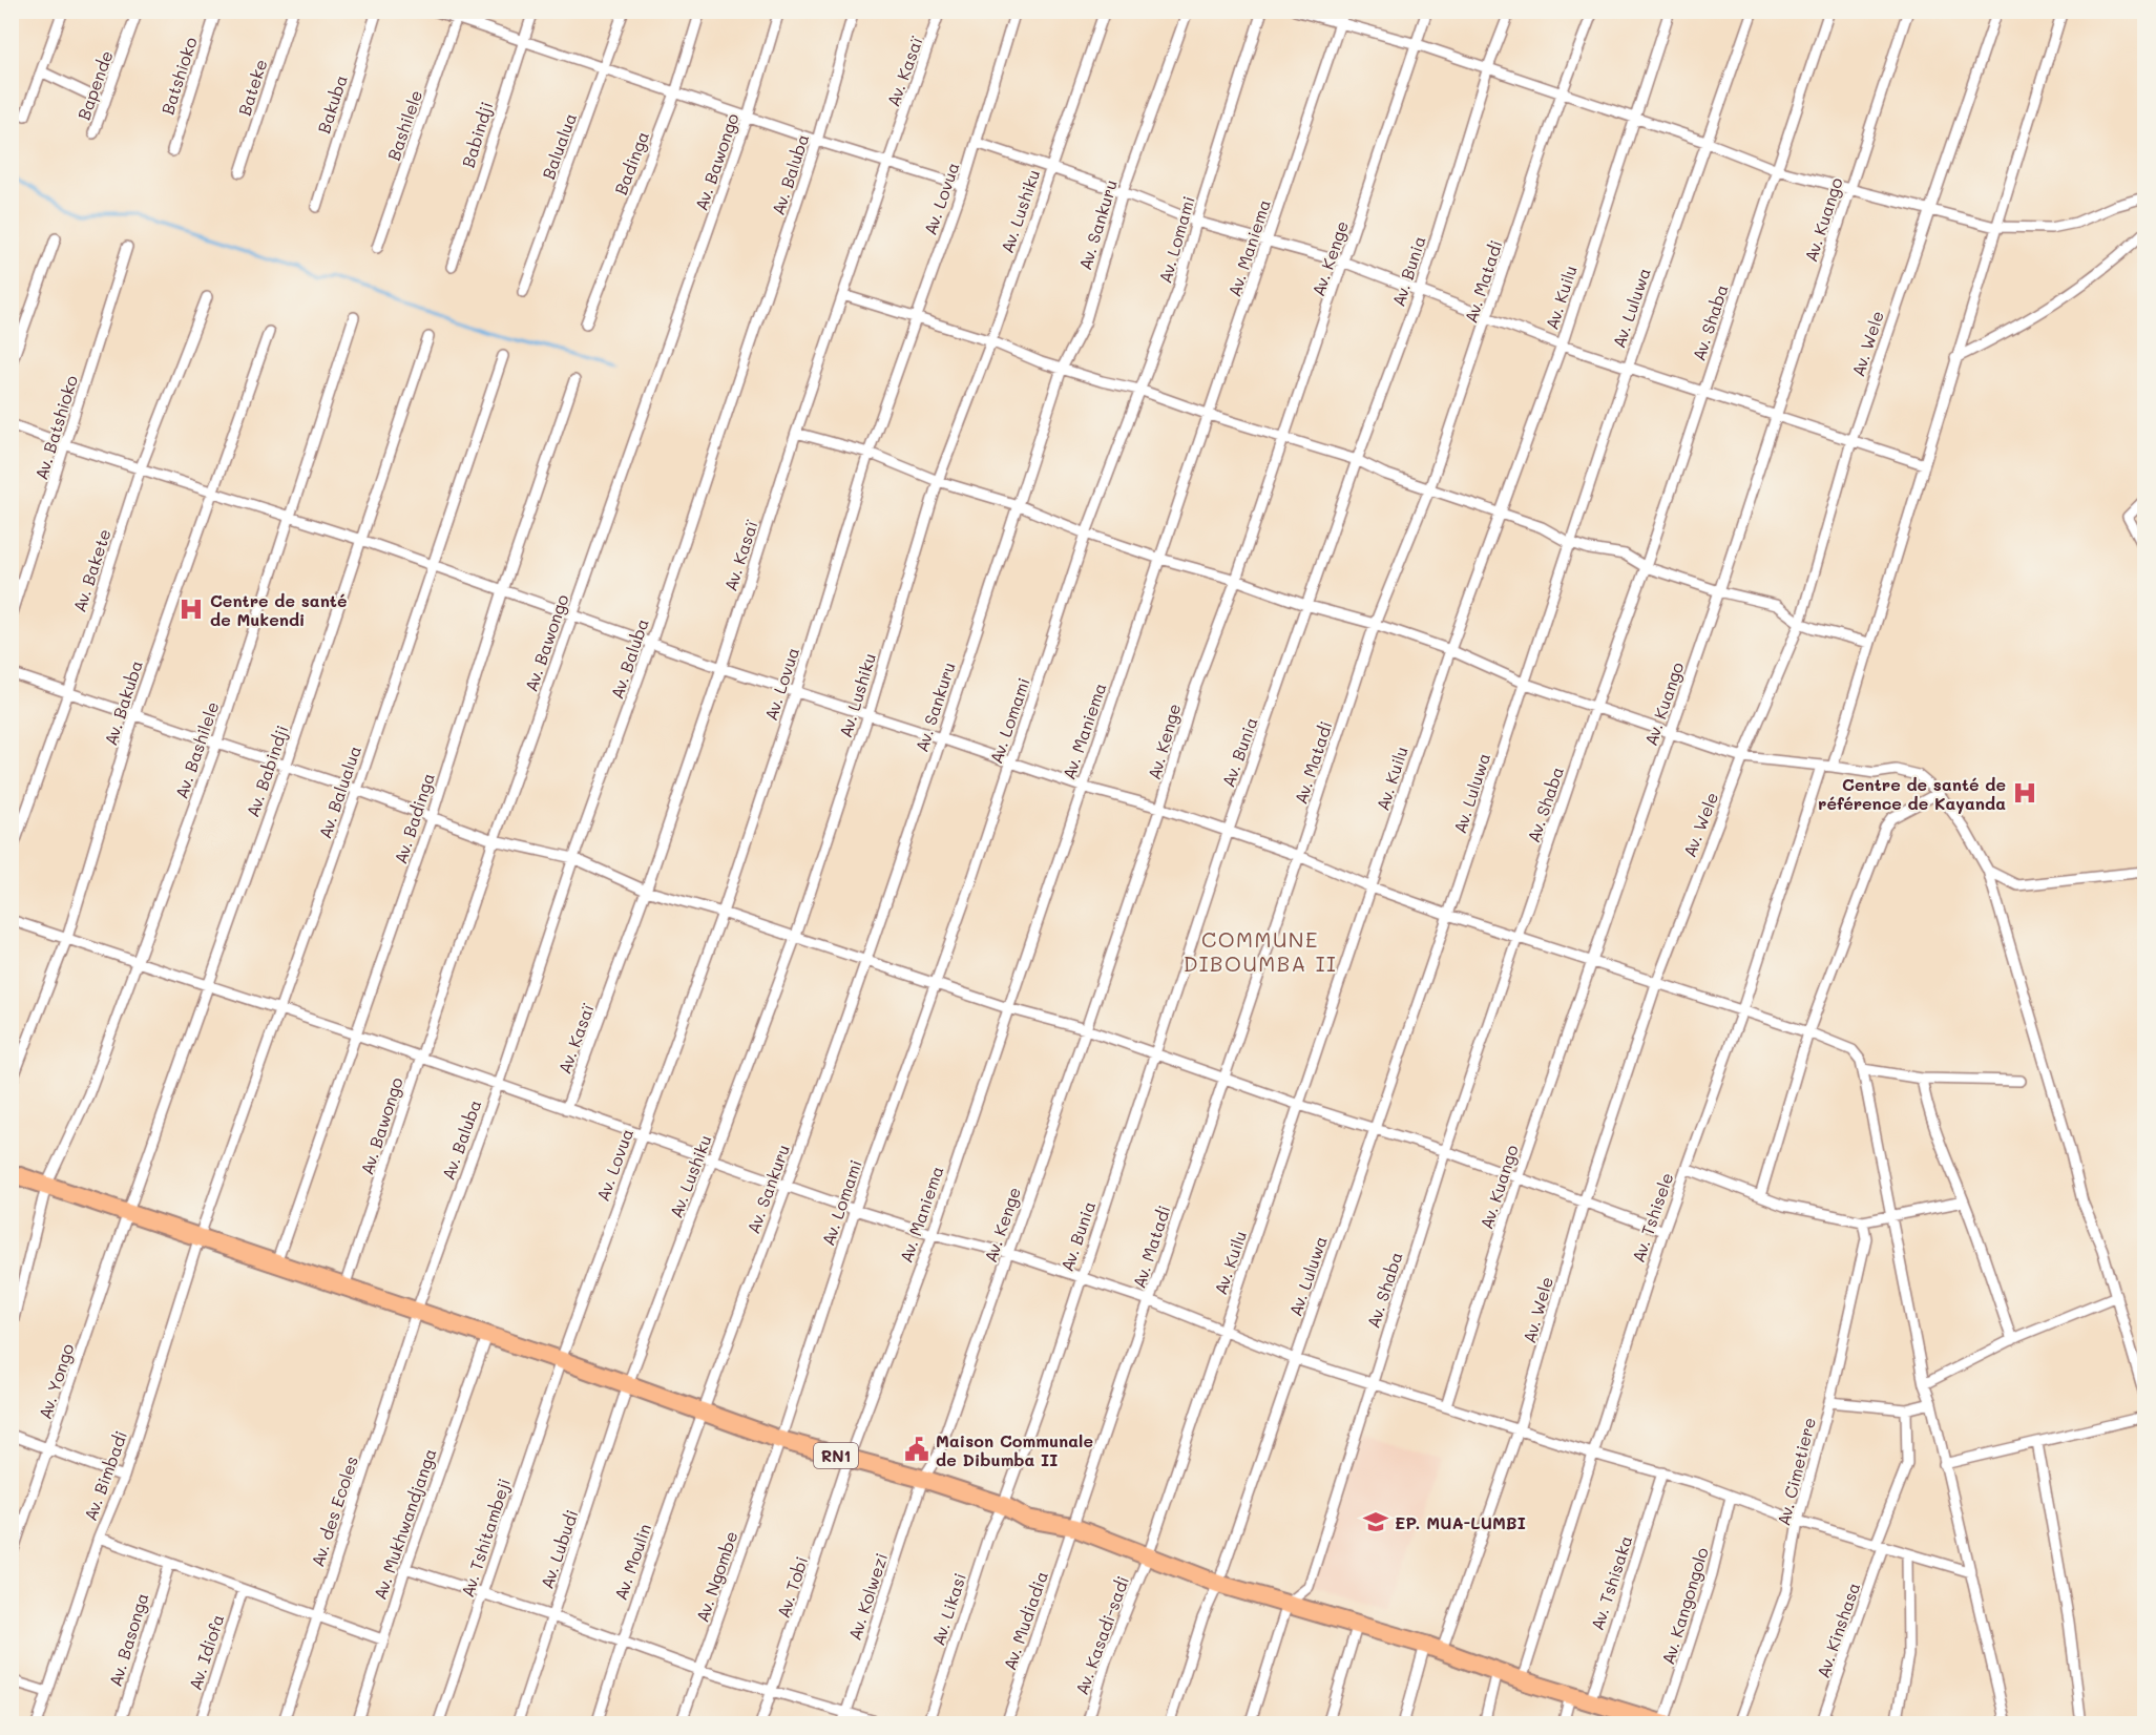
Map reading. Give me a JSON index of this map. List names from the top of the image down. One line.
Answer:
{"streets":{"highway":["RN1"],"street":["Av. Kasaï","Batshioko","Bapende","Bateke","Bakuba","Bashilele","Babindji","Balualua","Av. Bawongo","Badinga","Av. Baluba","Av. Lovua","Av. Lushiku","Av. Kuango","Av. Sankuru","Av. Lomami","Av. Maniema","Av. Kenge","Av. Bunia","Av. Matadi","Av. Kuilu","Av. Luluwa","Av. Shaba","Av. Wele","Av. Batshioko","Av. Bakete","Av. Bakuba","Av. Bashilele","Av. Babindji","Av. Balualua","Av. Badinga","Av. Tshisele","Av. Yongo","Av. Cimetiere","Av. Bimbadi","Av. des Ecoles","Av. Mukhwandjanga","Av. Tshitambeji","Av. Lubudi","Av. Moulin","Av. Ngombe","Av. Tshisaka","Av. Tobi","Av. Kolwezi","Av. Kangongolo","Av. Likasi","Av. Mudiadia","Av. Kinshasa","Av. Kasadi-sadi","Av. Basonga","Av. Idiofa"]},"crossings":[["Av. Bawongo","RN1"],["Av. Baluba","RN1"],["Av. Baluba","Av. des Ecoles"],["Av. Lovua","RN1"],["Av. Lovua","Av. Tshitambeji"],["Av. Lushiku","RN1"],["Av. Lushiku","Av. Lubudi"],["Av. Sankuru","RN1"],["Av. Sankuru","Av. Moulin"],["Av. Lomami","RN1"],["Av. Lomami","Av. Ngombe"],["Av. Maniema","RN1"],["Av. Maniema","Av. Tobi"],["Av. Kenge","RN1"],["Av. Kenge","Av. Kolwezi"],["Av. Bunia","RN1"],["Av. Bunia","Av. Likasi"],["Av. Matadi","RN1"],["Av. Matadi","Av. Mudiadia"],["Av. Kuilu","RN1"],["Av. Kuilu","Av. Kasadi-sadi"],["Av. Luluwa","RN1"],["Av. Shaba","RN1"],["Av. Wele","RN1"],["Av. Bashilele","RN1"],["Av. Babindji","Av. Yongo"],["Av. Babindji","RN1"],["Av. Balualua","RN1"],["Av. Balualua","Av. Bimbadi"],["Av. Badinga","RN1"],["Av. Tshisele","RN1"],["Av. Yongo","RN1"],["RN1","Av. Bimbadi"],["RN1","Av. des Ecoles"],["RN1","Av. Mukhwandjanga"],["RN1","Av. Tshitambeji"],["RN1","Av. Lubudi"],["RN1","Av. Moulin"],["RN1","Av. Ngombe"],["RN1","Av. Tshisaka"],["RN1","Av. Tobi"],["RN1","Av. Kolwezi"],["RN1","Av. Kangongolo"],["RN1","Av. Likasi"],["RN1","Av. Mudiadia"],["RN1","Av. Kasadi-sadi"]],"districts":["COMMUNE DIBOUMBA II"],"places":{"hospital":["Centre de santé de Mukendi","Centre de santé de référence de Kayanda"],"public building":["Maison Communale de Dibumba II"],"school or university":["EP. MUA-LUMBI"]}}
